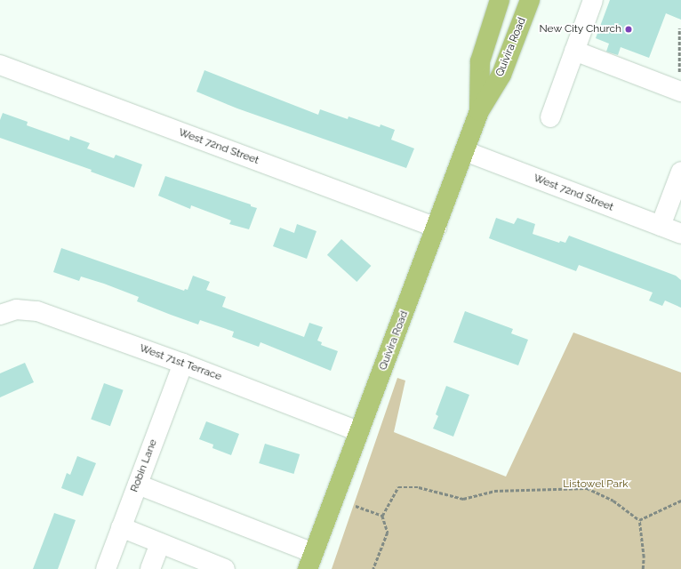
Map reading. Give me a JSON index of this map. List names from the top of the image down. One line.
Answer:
{"streets":{"main road":["Quivira Road"],"street":["West 72nd Street","West 71st Terrace","Robin Lane"]},"crossings":[["Quivira Road","West 72nd Street"],["Quivira Road","West 71st Terrace"],["West 71st Terrace","Robin Lane"]],"parks":["Listowel Park"],"places":["New City Church"]}
